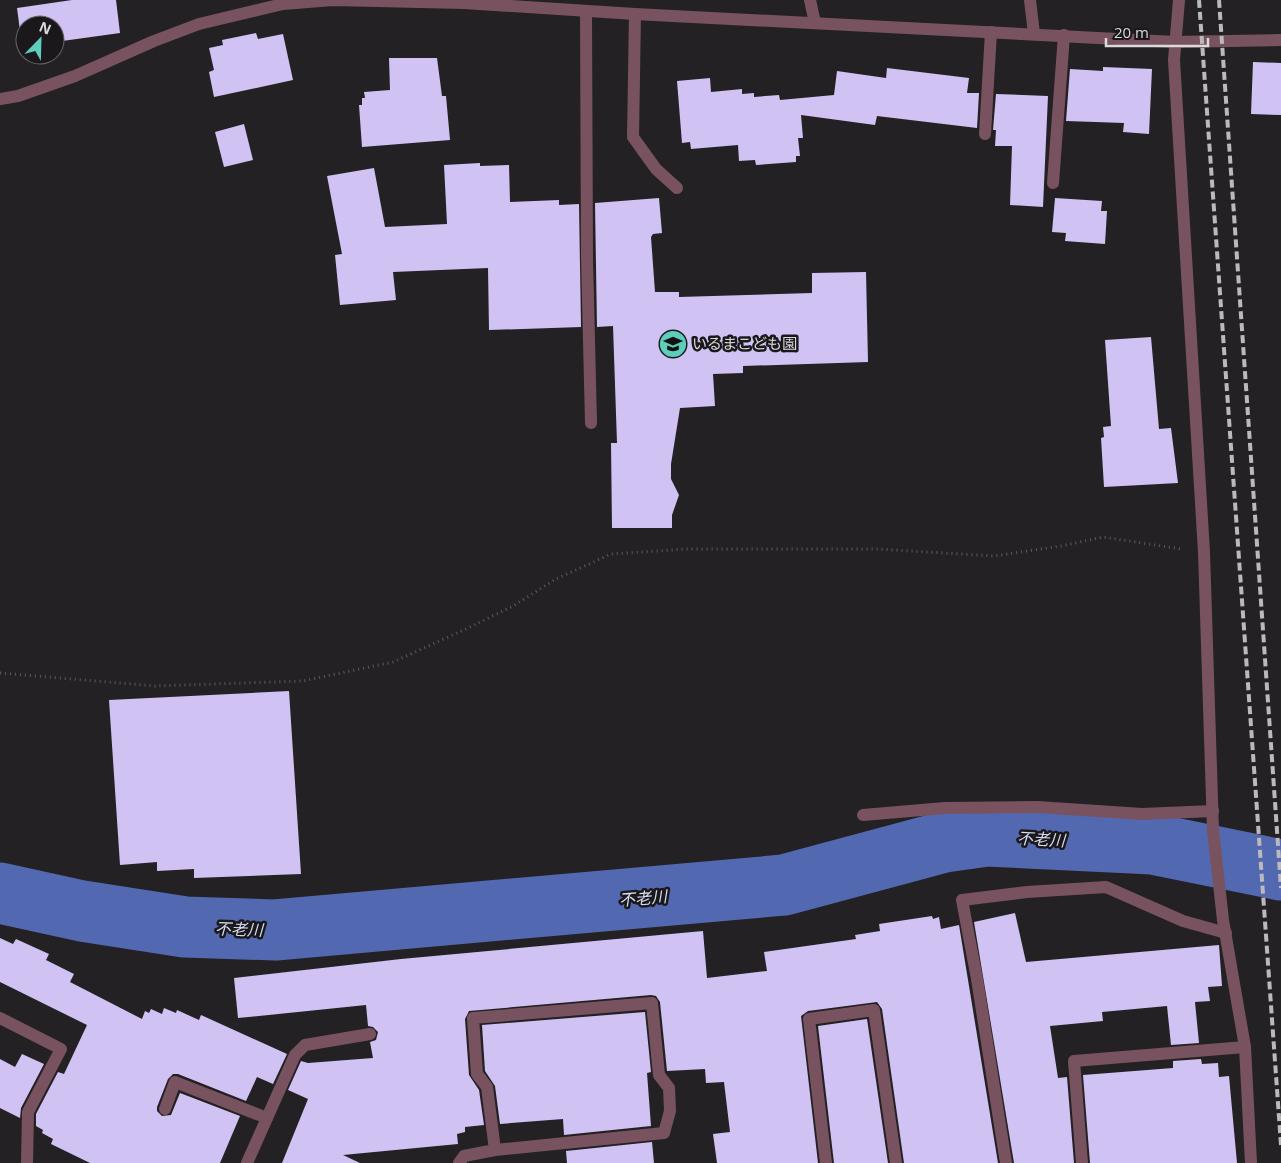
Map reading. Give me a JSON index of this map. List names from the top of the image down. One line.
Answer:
{"water":["不老川"],"places":{"school or university":["いるまこども園"]},"scale_bar":"20 m","north":"top right"}
